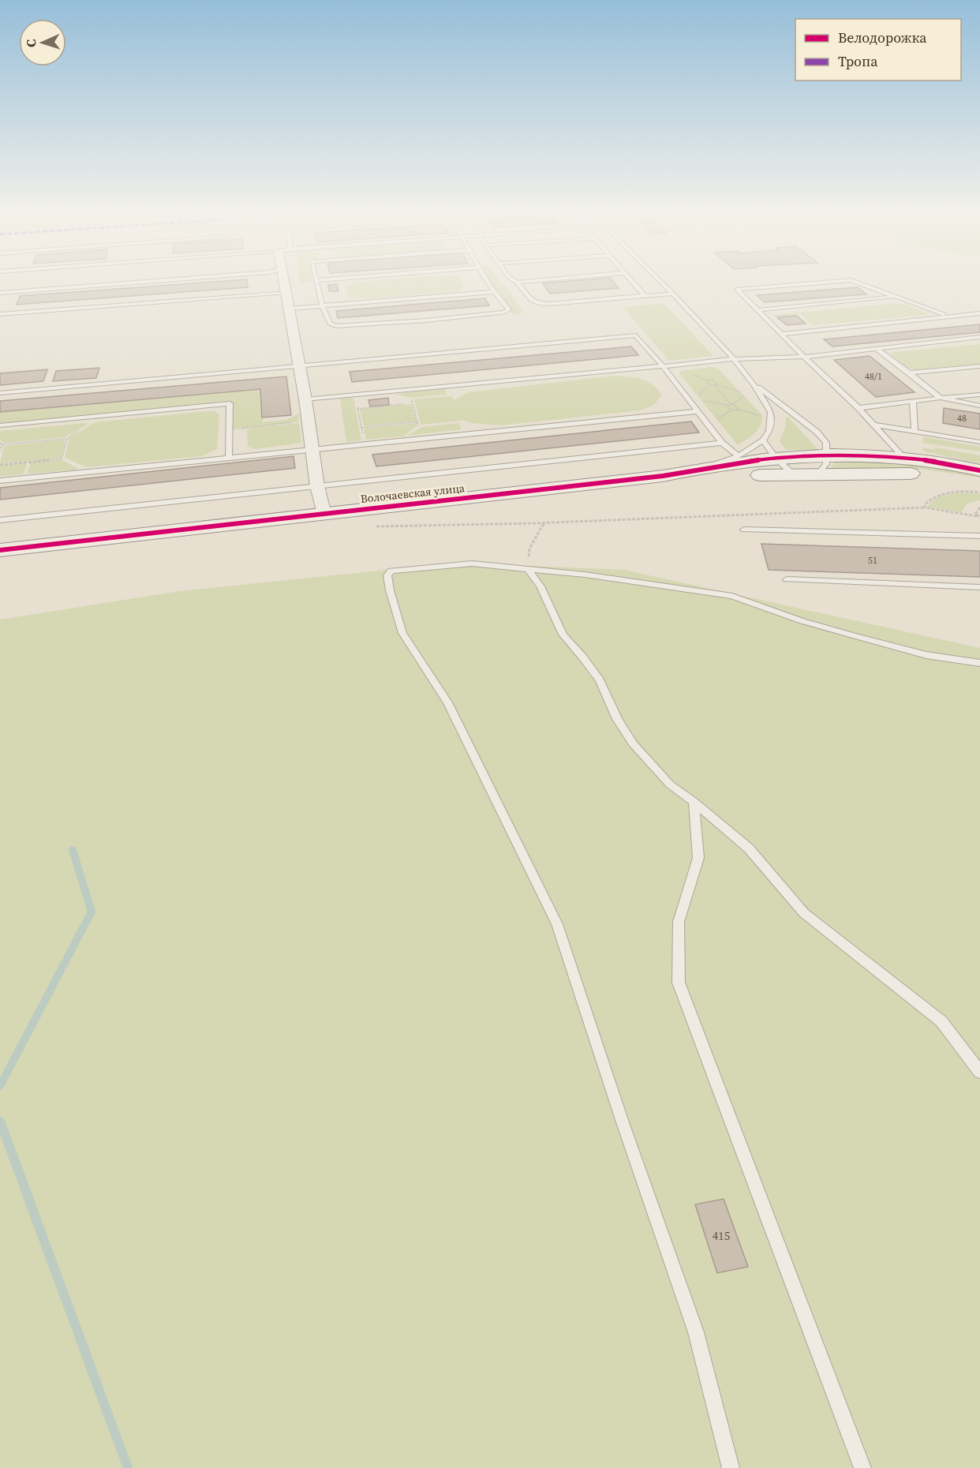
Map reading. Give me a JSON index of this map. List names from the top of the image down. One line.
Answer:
{"streets":{"street":["Волочаевская улица"]},"house_numbers":["48/1","48","51","415"],"legend":["Велодорожка","Тропа"],"north":"left"}
